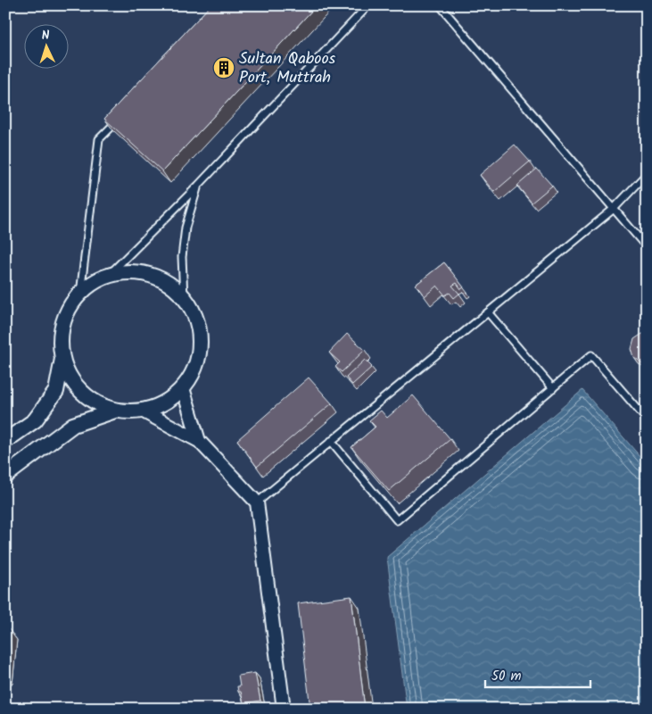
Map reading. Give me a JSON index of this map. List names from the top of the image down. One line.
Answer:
{"places":{"building":["Sultan Qaboos Port, Muttrah"]},"scale_bar":"50 m","north":"top"}
